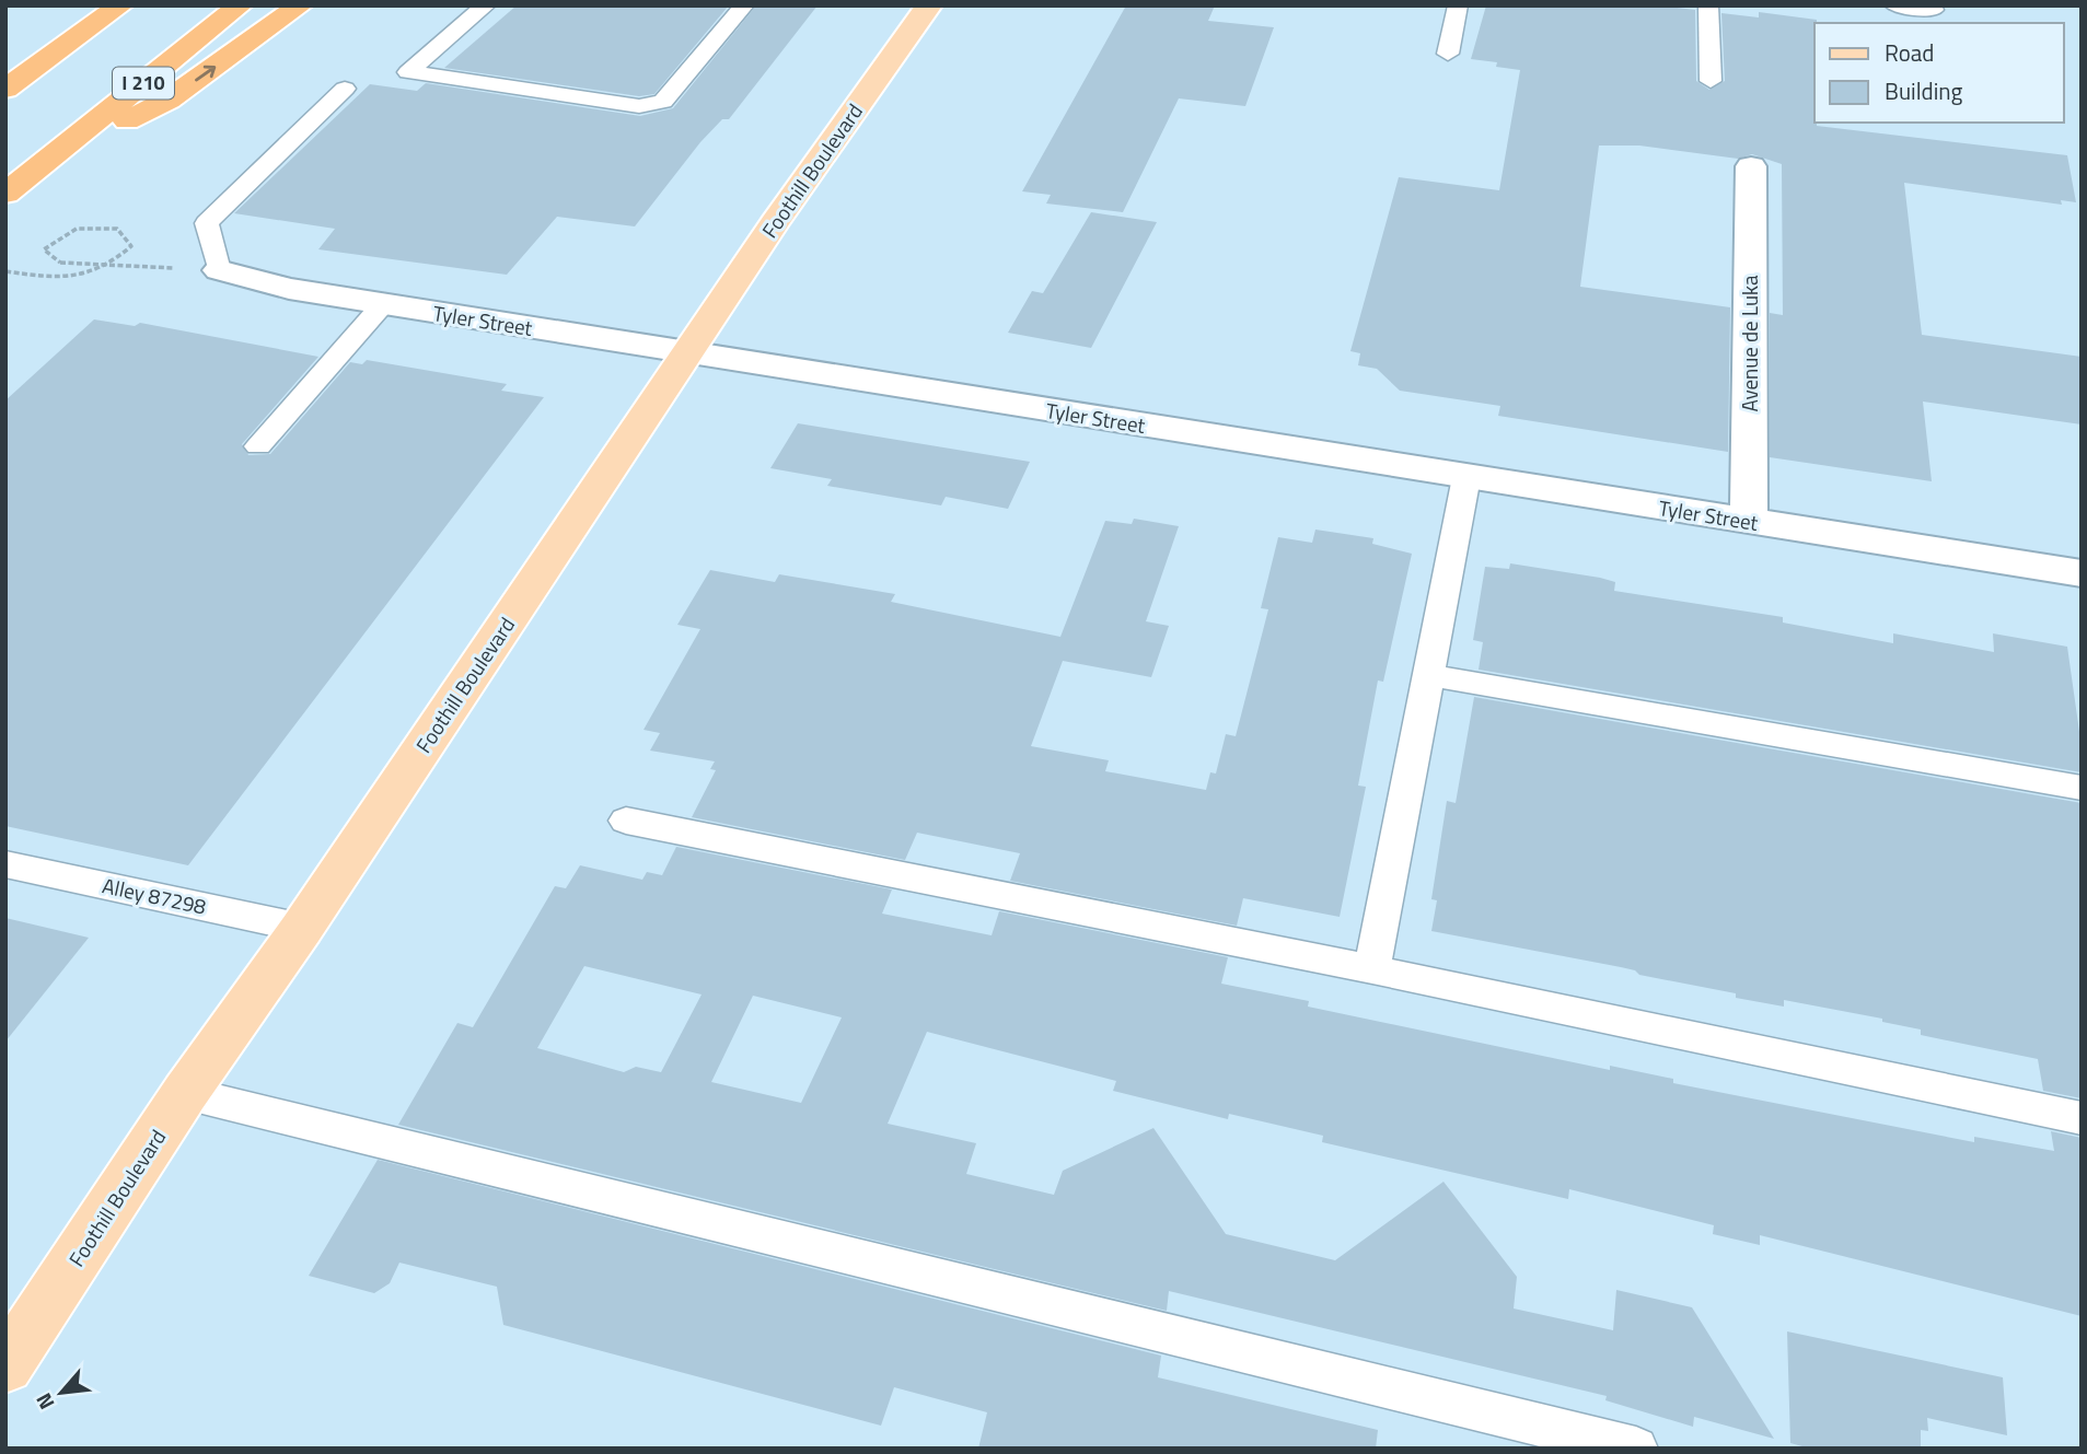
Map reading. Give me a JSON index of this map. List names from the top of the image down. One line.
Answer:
{"streets":{"highway":["I 210"],"main road":["Foothill Boulevard"],"street":["Tyler Street","Avenue de Luka"],"lane":["Alley 87298"]},"crossings":[["Foothill Boulevard","Tyler Street"],["Foothill Boulevard","Alley 87298"],["Tyler Street","Avenue de Luka"]],"legend":["Road","Building"],"north":"bottom left"}
